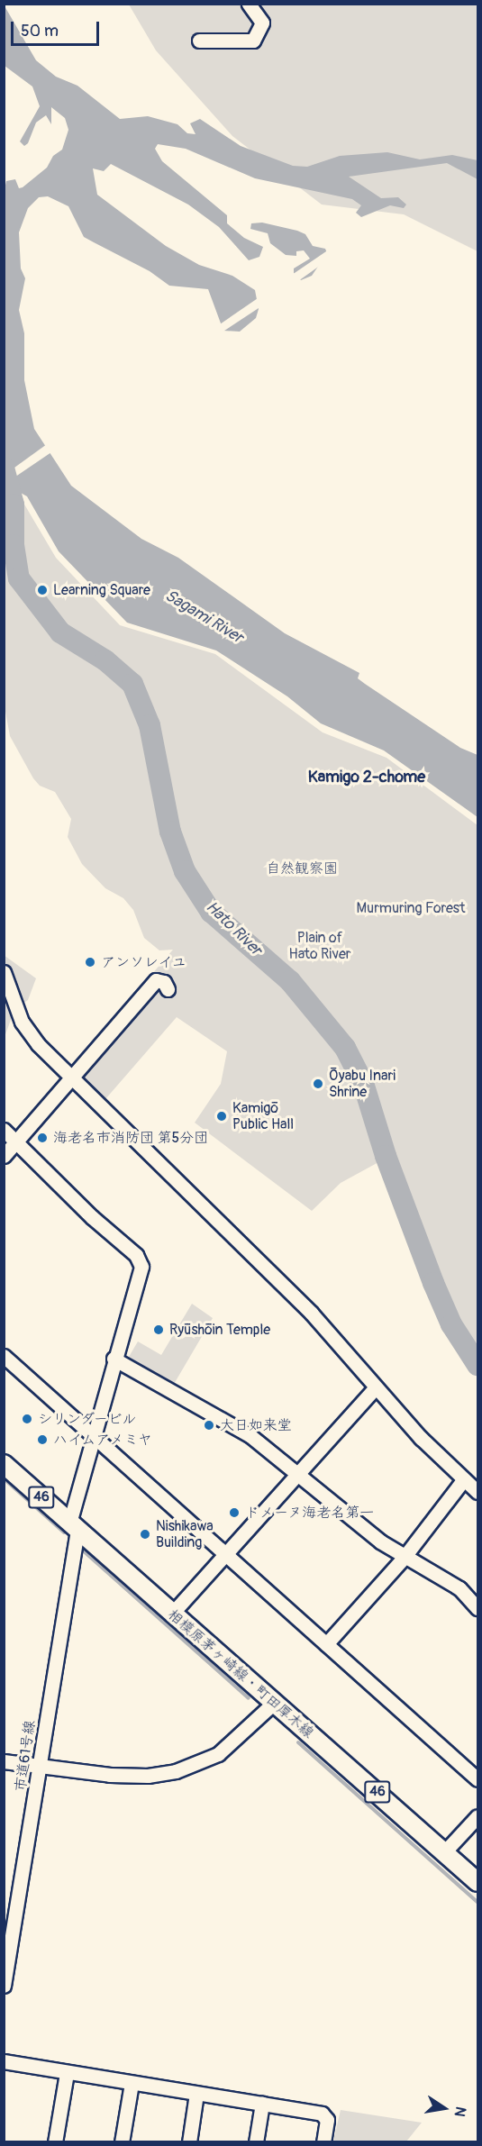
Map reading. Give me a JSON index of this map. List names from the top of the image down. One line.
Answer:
{"streets":{"main road":["46","相模原茅ヶ崎線・町田厚木線"],"street":["市道61号線"]},"crossings":[["相模原茅ヶ崎線・町田厚木線","市道61号線"]],"districts":["Kamigo 2-chome"],"water":["Sagami River","Hato River"],"parks":["自然観察園","Murmuring Forest","Plain of Hato River"],"places":["Learning Square","アンソレイユ","Ōyabu Inari Shrine","Kamigō Public Hall","海老名市消防団 第5分団","Ryūshōin Temple","シリンダービル","大日如来堂","ハイムアメミヤ","ドメーヌ海老名第一","Nishikawa Building"],"scale_bar":"50 m","north":"right"}
